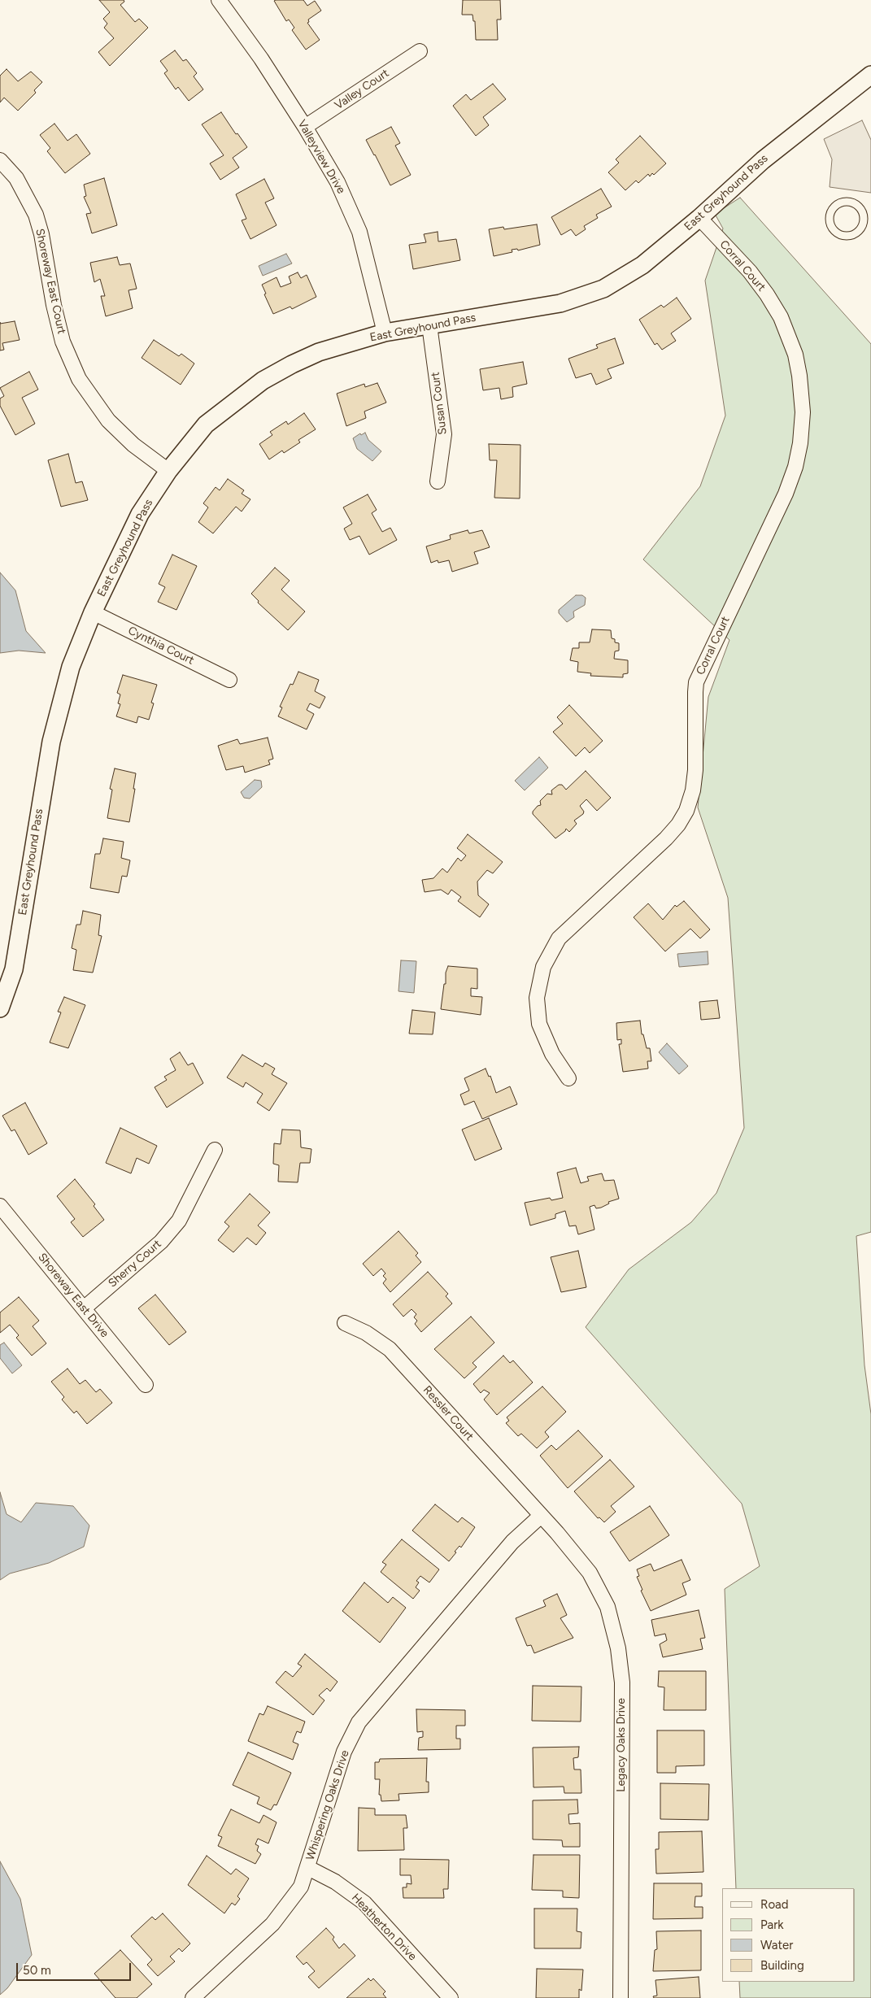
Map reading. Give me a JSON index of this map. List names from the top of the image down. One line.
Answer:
{"streets":{"street":["Valley Court","Valleyview Drive","East Greyhound Pass","Corral Court","Shoreway East Court","Susan Court","Cynthia Court","Sherry Court","Shoreway East Drive","Ressler Court","Legacy Oaks Drive","Whispering Oaks Drive","Heatherton Drive"]},"crossings":[["Valley Court","Valleyview Drive"],["Valleyview Drive","East Greyhound Pass"],["East Greyhound Pass","Corral Court"],["East Greyhound Pass","Shoreway East Court"],["East Greyhound Pass","Susan Court"],["East Greyhound Pass","Cynthia Court"],["Sherry Court","Shoreway East Drive"],["Ressler Court","Legacy Oaks Drive"],["Ressler Court","Whispering Oaks Drive"],["Legacy Oaks Drive","Whispering Oaks Drive"],["Whispering Oaks Drive","Heatherton Drive"]],"legend":["Road","Park","Water","Building"],"scale_bar":"50 m"}
